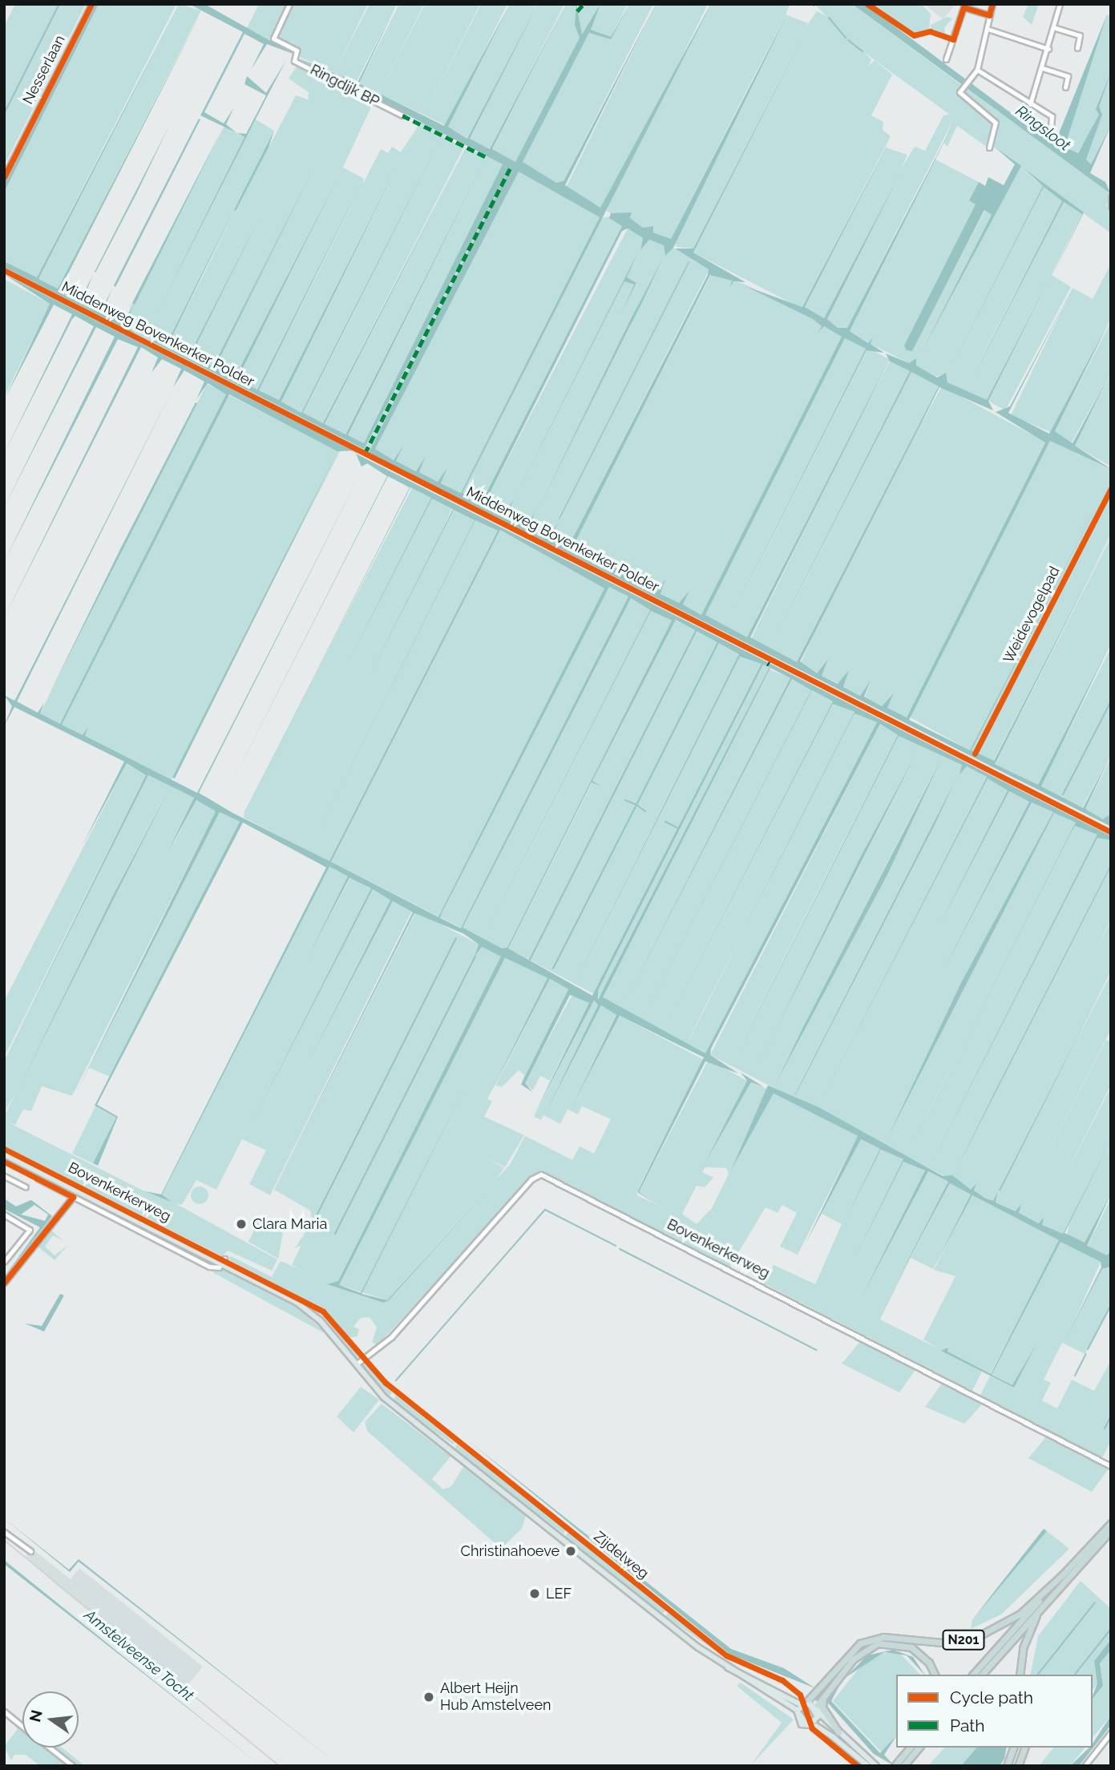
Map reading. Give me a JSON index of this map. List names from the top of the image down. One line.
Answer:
{"streets":{"highway":["N201"],"main road":["Bovenkerkerweg","Zijdelweg"],"street":["Nesserlaan","Ringdijk BP"],"cycle path":["Middenweg Bovenkerker Polder","Weidevogelpad"]},"crossings":[["Bovenkerkerweg","Zijdelweg"],["Zijdelweg","N201"]],"water":["Ringsloot","Amstelveense Tocht"],"places":["Clara Maria","Christinahoeve","LEF","Albert Heijn Hub Amstelveen"],"legend":["Cycle path","Path"],"north":"left"}
